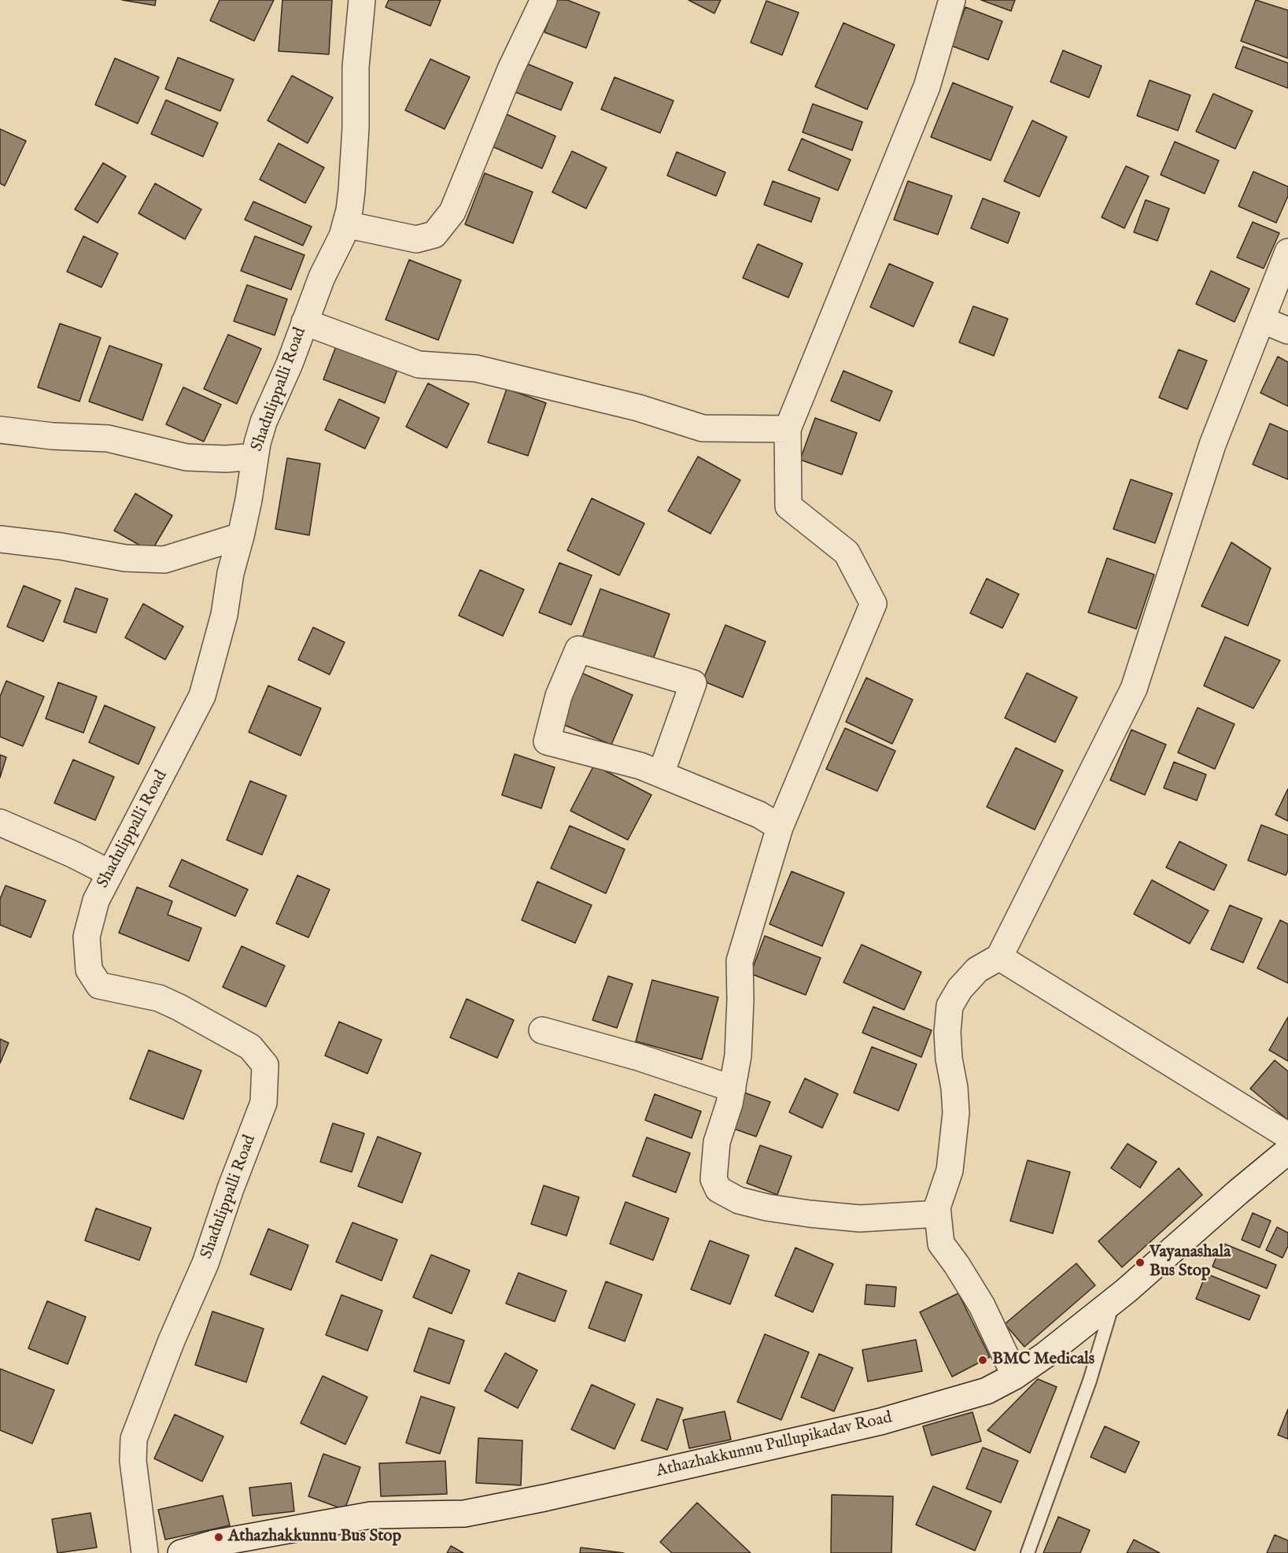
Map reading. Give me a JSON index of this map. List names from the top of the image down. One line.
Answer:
{"streets":{"street":["Shadulippalli Road","Athazhakkunnu Pullupikadav Road"]},"places":["Vayanashala Bus Stop","BMC Medicals","Athazhakkunnu Bus Stop"]}
